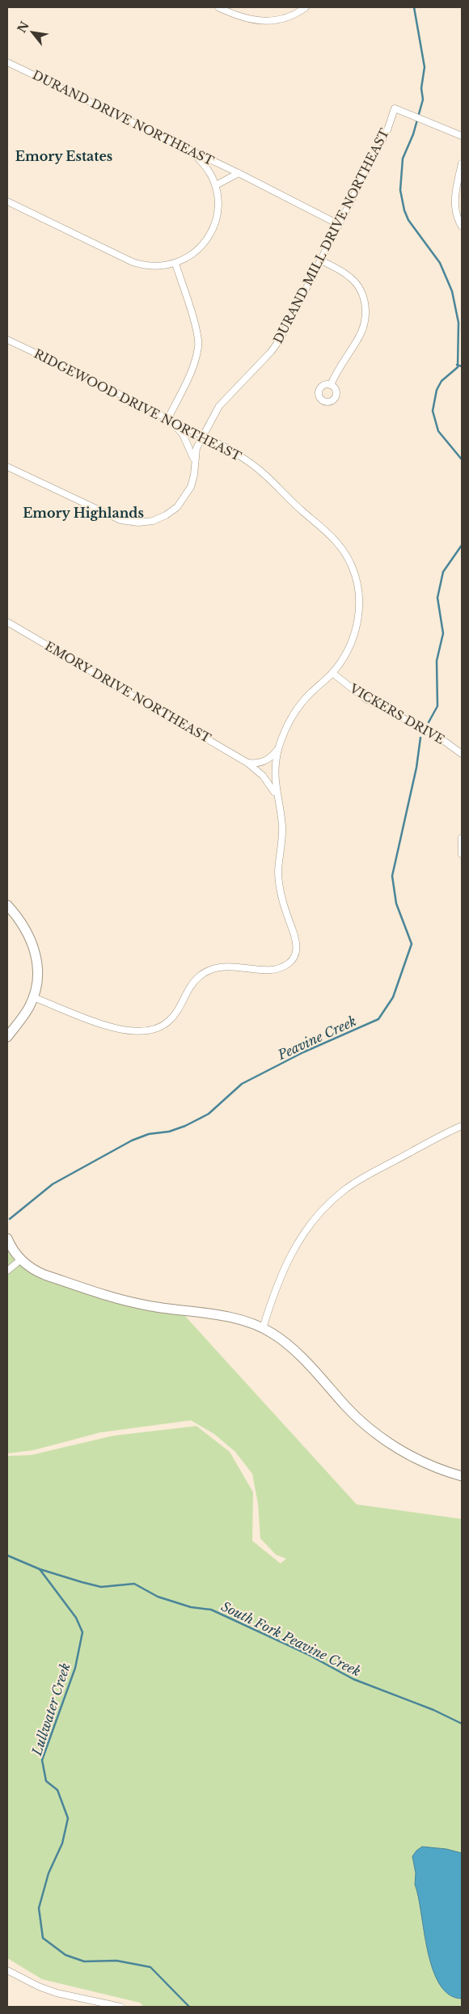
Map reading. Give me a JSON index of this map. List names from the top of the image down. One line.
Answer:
{"streets":{"street":["DURAND DRIVE NORTHEAST","DURAND MILL DRIVE NORTHEAST","RIDGEWOOD DRIVE NORTHEAST","EMORY DRIVE NORTHEAST","VICKERS DRIVE"]},"crossings":[["DURAND DRIVE NORTHEAST","DURAND MILL DRIVE NORTHEAST"],["DURAND MILL DRIVE NORTHEAST","RIDGEWOOD DRIVE NORTHEAST"],["RIDGEWOOD DRIVE NORTHEAST","EMORY DRIVE NORTHEAST"],["RIDGEWOOD DRIVE NORTHEAST","VICKERS DRIVE"]],"districts":["Emory Estates","Emory Highlands"],"water":["Peavine Creek","South Fork Peavine Creek","Lullwater Creek"],"north":"top left"}
